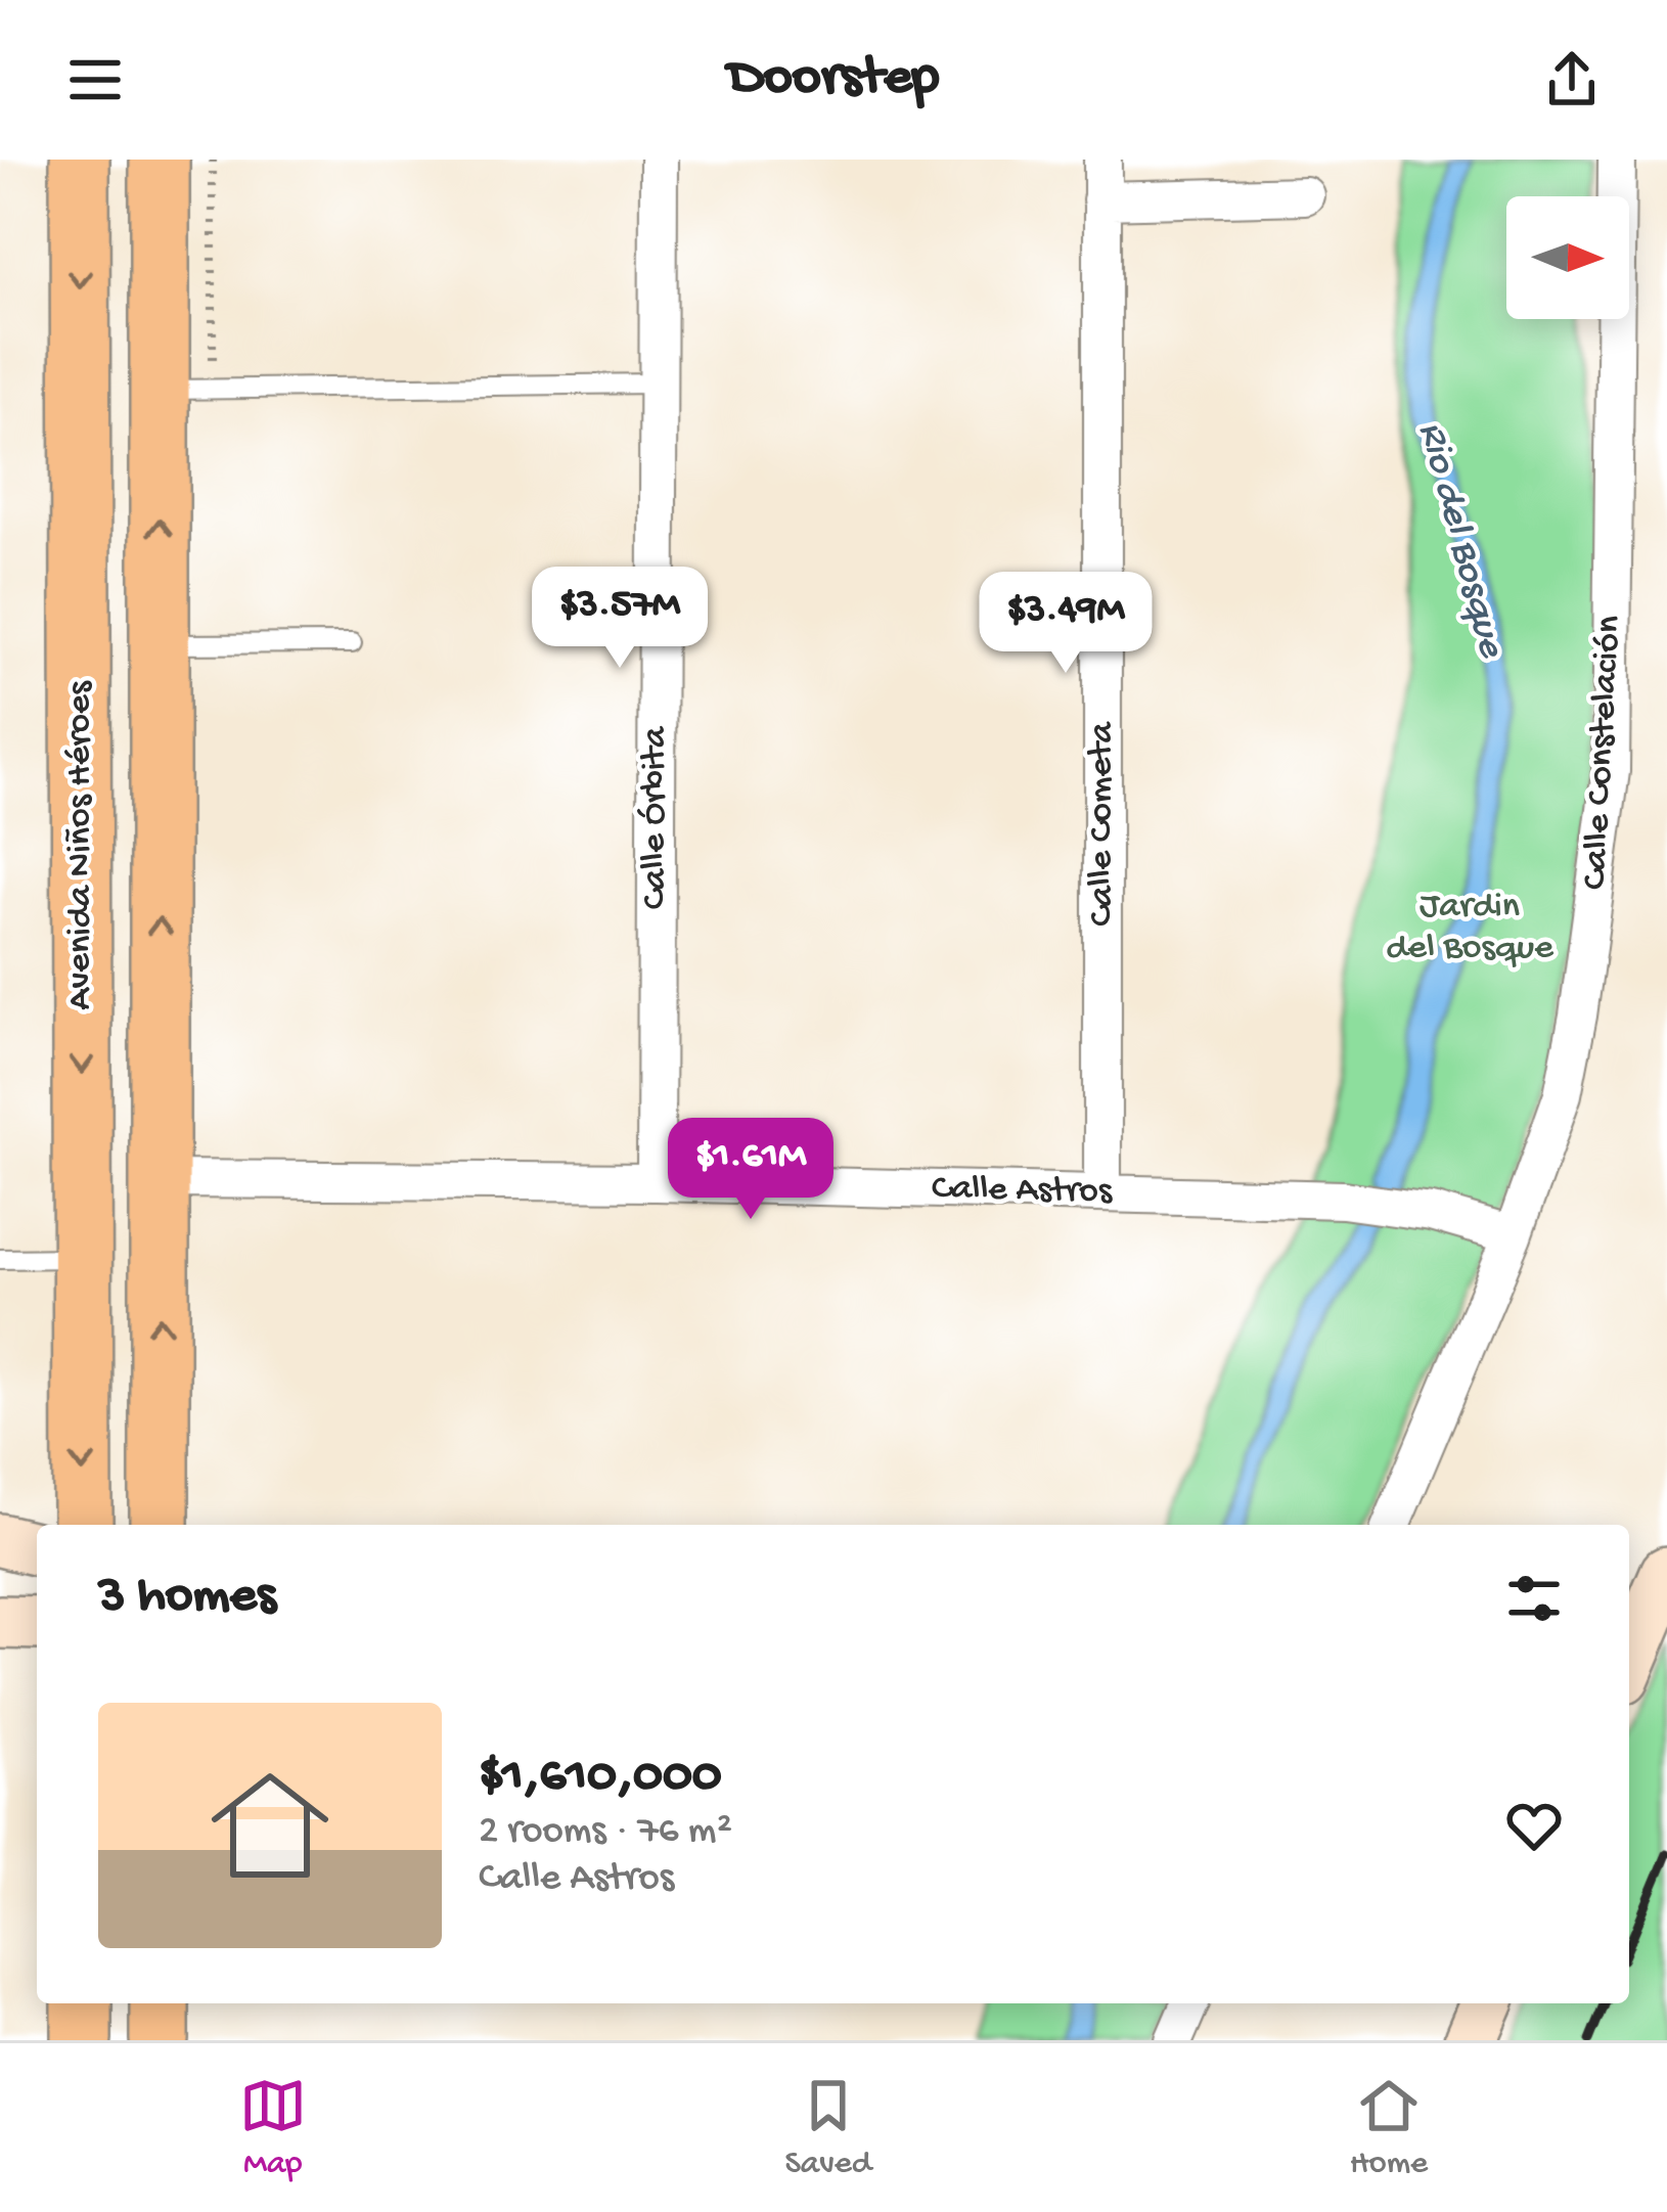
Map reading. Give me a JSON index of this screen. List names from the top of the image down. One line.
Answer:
{"streets":{"main road":["Avenida Niños Héroes"],"street":["Calle Constelación","Calle Órbita","Calle Cometa","Calle Astros"]},"crossings":[["Calle Constelación","Calle Astros"],["Calle Órbita","Calle Astros"],["Calle Cometa","Calle Astros"]],"water":["Rio del Bosque"],"parks":["Jardin del Bosque"],"north":"right","page":{"header":"Doorstep","price":["$3.57M","$3.49M","$1.61M"],"heading":"3 homes","list":[{"name":"$1,610,000","note":"2 rooms · 76 m² · Calle Astros"}],"tabs":["Map","Saved","Home"]}}
